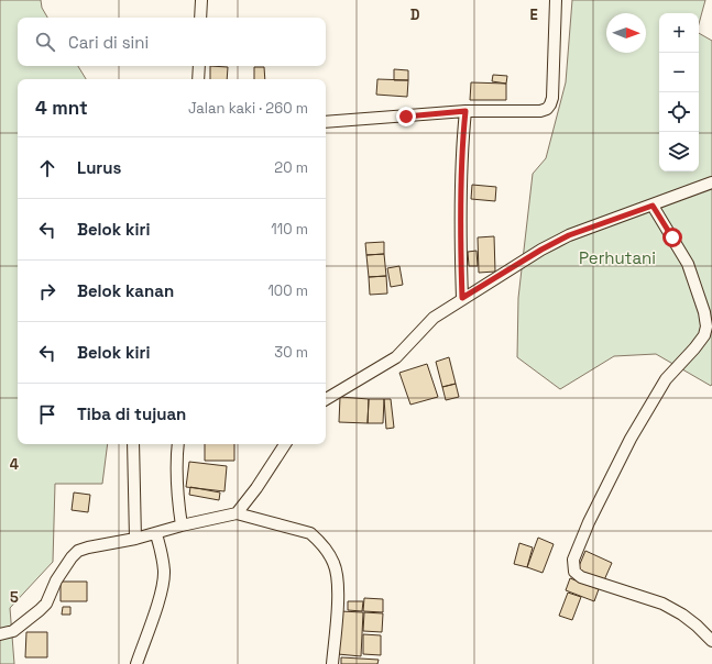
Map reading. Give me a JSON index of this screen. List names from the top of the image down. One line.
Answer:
{"parks":["Perhutani"],"north":"right","page":{"map_buttons":["+","−"],"search":"Cari di sini","heading":["4 mnt","Jalan kaki · 260 m"],"list":[["Lurus","20 m"],["Belok kiri","110 m"],["Belok kanan","100 m"],["Belok kiri","30 m"],"Tiba di tujuan"]},"grid":{"columns":["D","E"],"rows":["4","5"]}}
